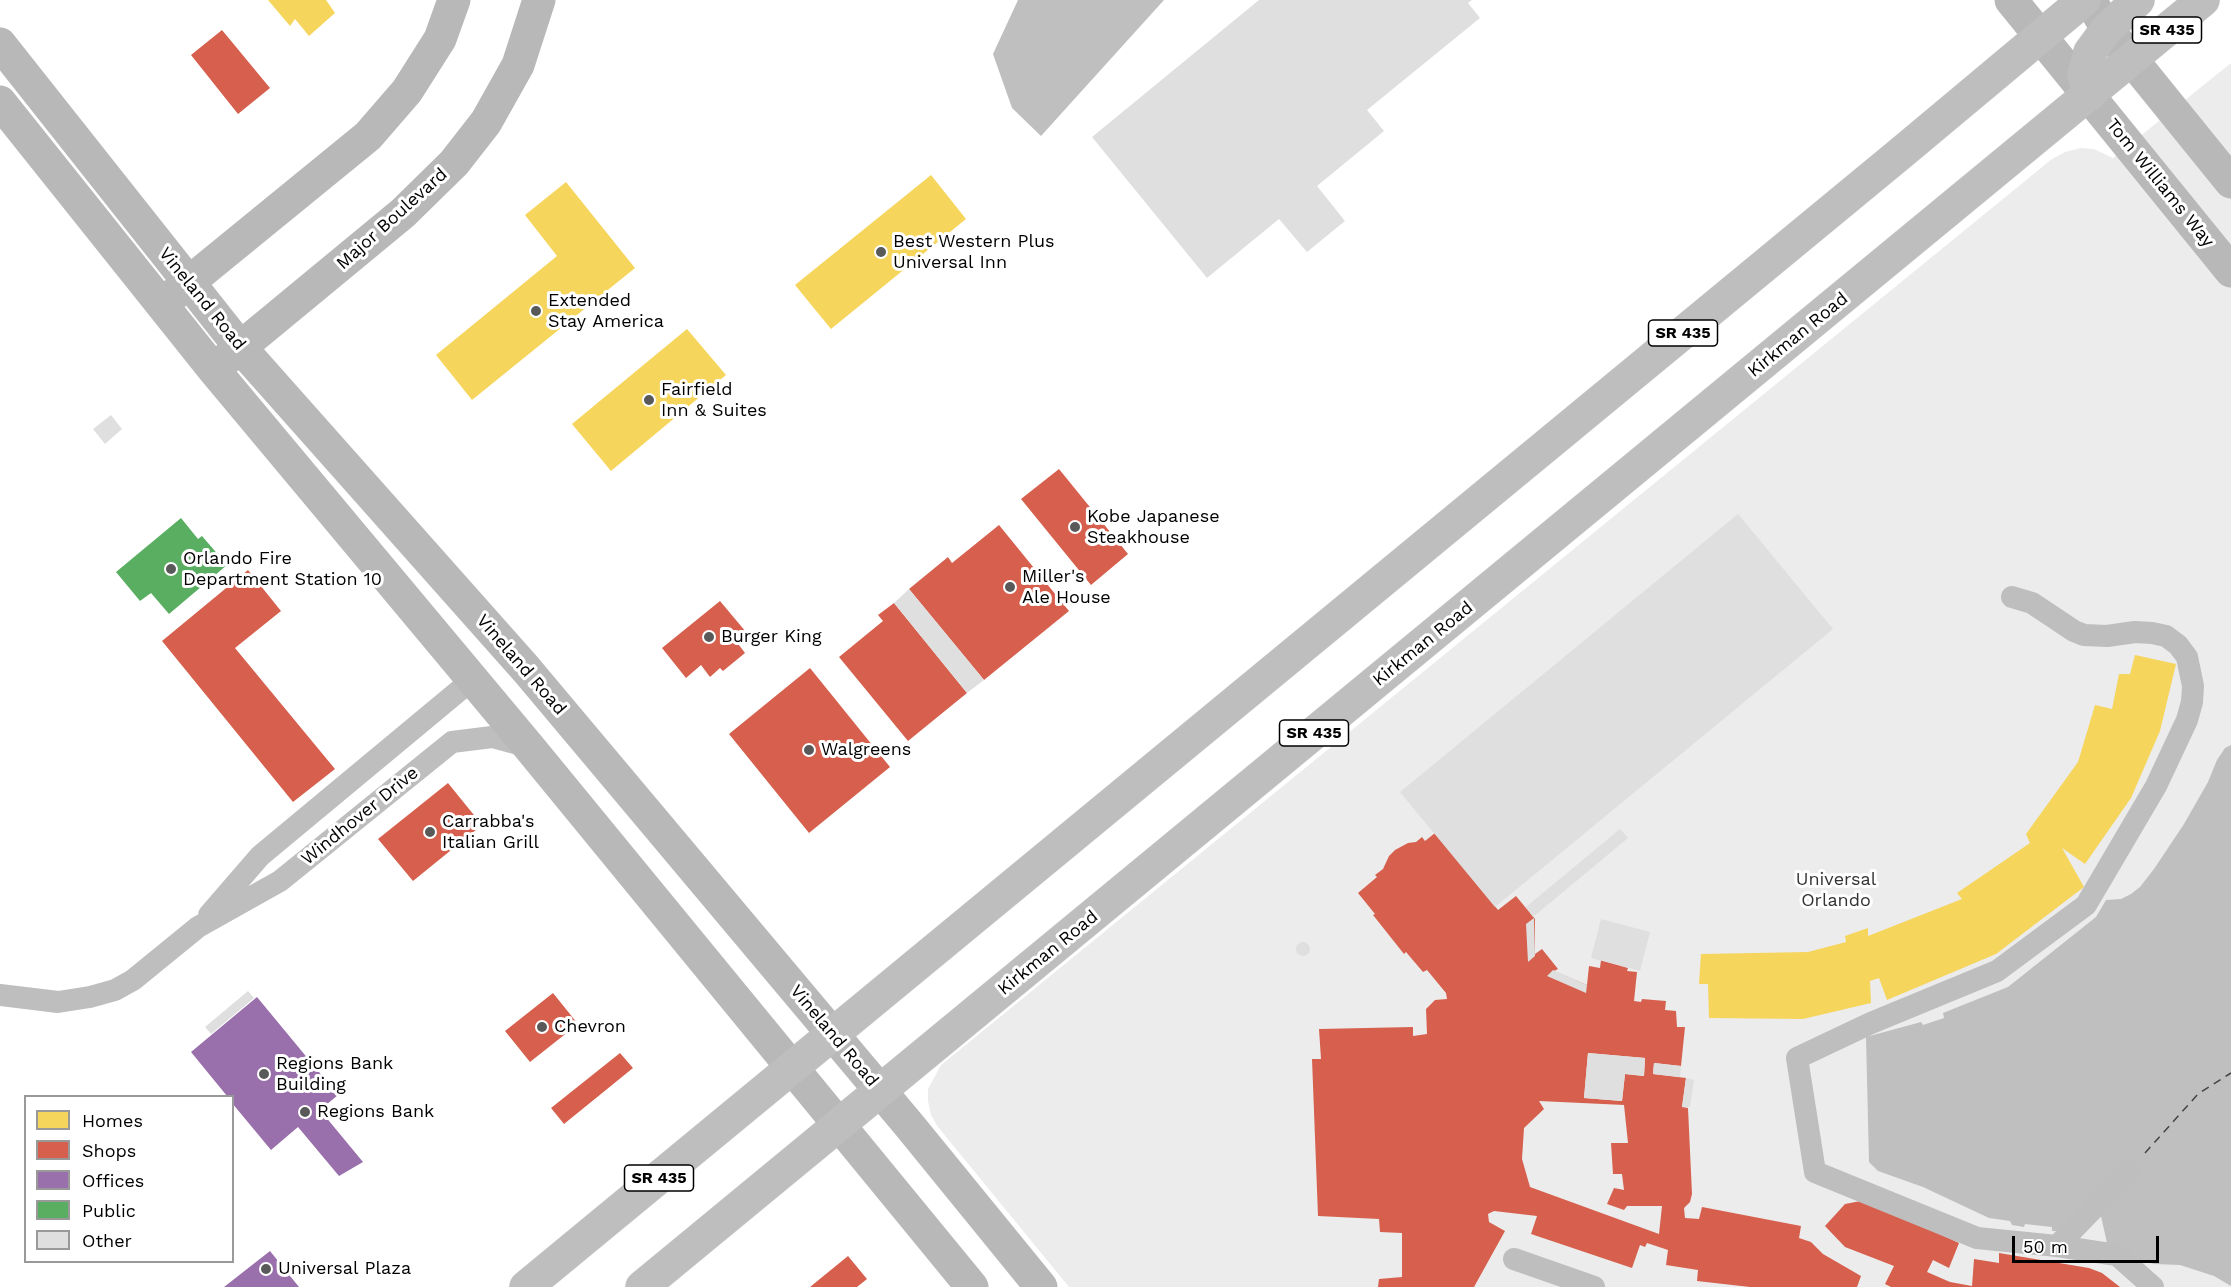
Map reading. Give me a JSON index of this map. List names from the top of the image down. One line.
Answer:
{"streets":{"main road":["SR 435","Kirkman Road"],"street":["Tom Williams Way","Major Boulevard","Vineland Road","Windhover Drive"]},"crossings":[["SR 435","Vineland Road"],["Tom Williams Way","Kirkman Road"],["Major Boulevard","Vineland Road"],["Vineland Road","Kirkman Road"],["Vineland Road","Windhover Drive"]],"parks":["Universal Orlando"],"places":["Best Western Plus Universal Inn","Extended Stay America","Fairfield Inn & Suites","Kobe Japanese Steakhouse","Orlando Fire Department Station 10","Miller's Ale House","Burger King","Walgreens","Carrabba's Italian Grill","Chevron","Regions Bank Building","Regions Bank","Universal Plaza"],"legend":["Homes","Shops","Offices","Public","Other"],"scale_bar":"50 m"}
